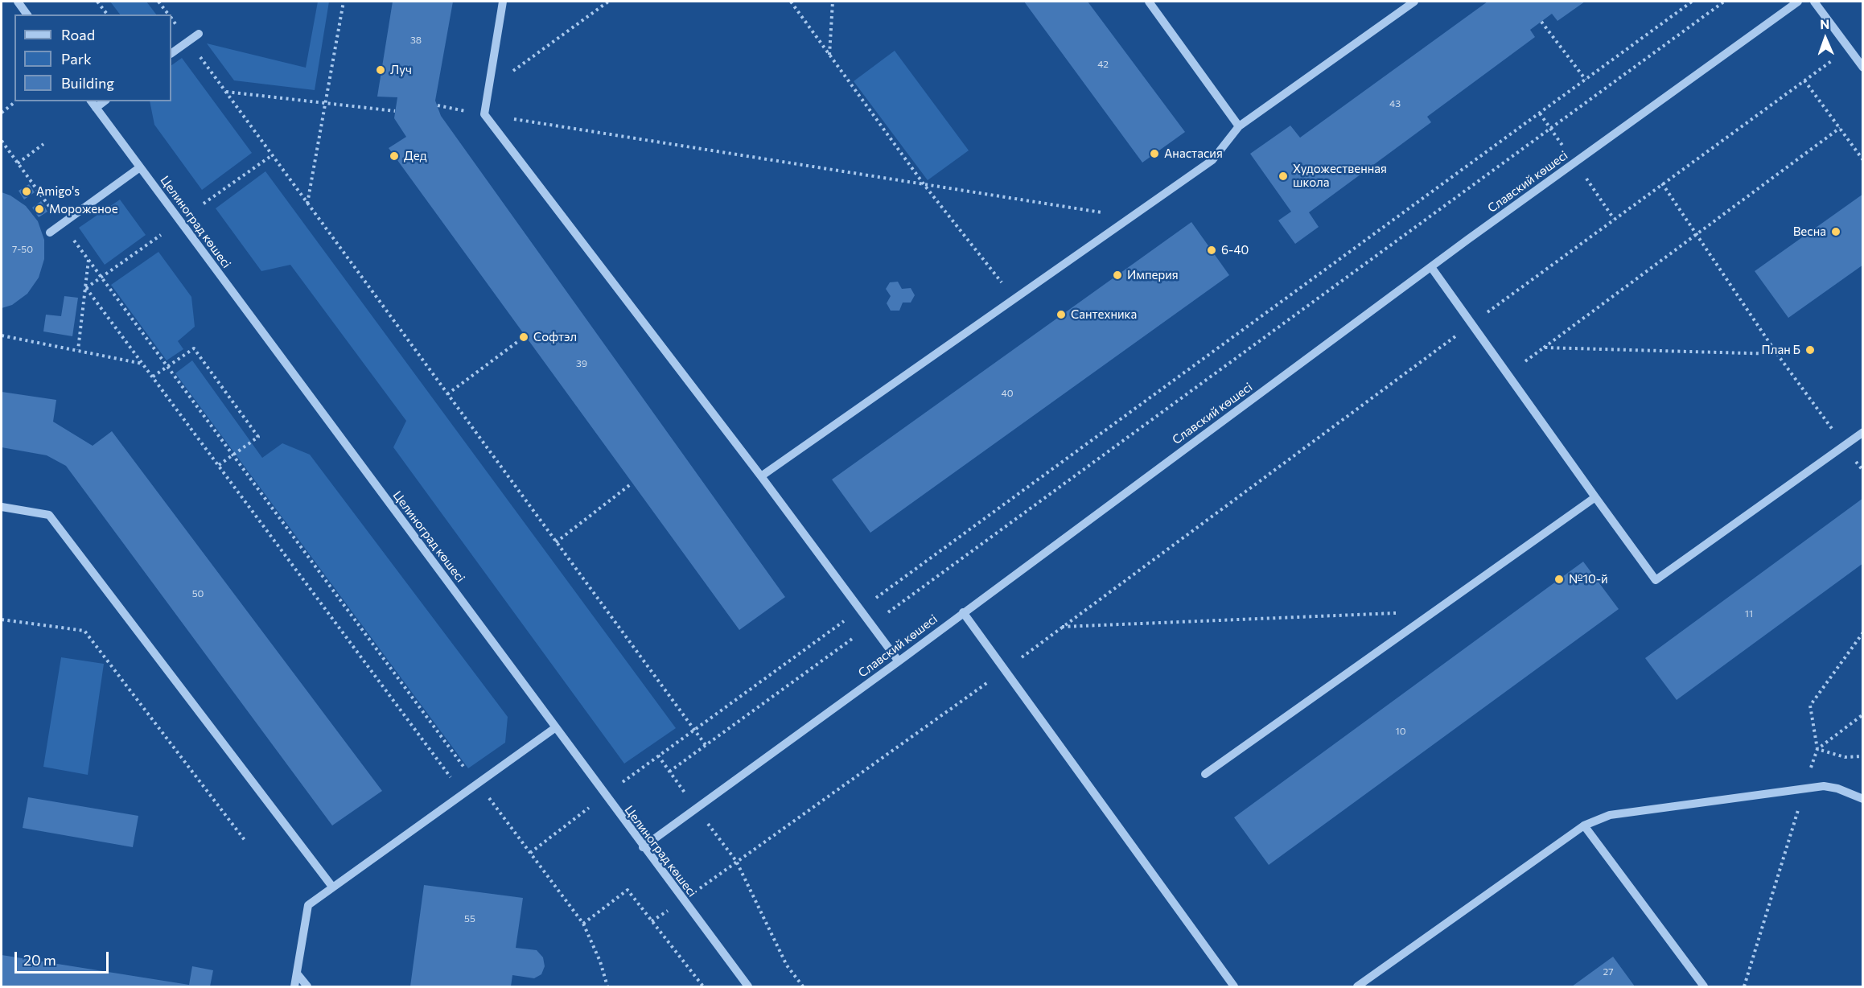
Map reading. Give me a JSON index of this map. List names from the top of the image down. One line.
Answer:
{"streets":{"street":["Славский көшесі","Целиноград көшесі"]},"crossings":[["Славский көшесі","Целиноград көшесі"]],"places":["Луч","Анастасия","Дед","Художественная школа","Amigo's","Мороженое","Весна","6-40","Империя","Сантехника","Софтэл","План Б","№10-й"],"house_numbers":["38","42","43","7-50","39","40","50","11","10","55","27"],"legend":["Road","Park","Building"],"scale_bar":"20 m","north":"top"}
